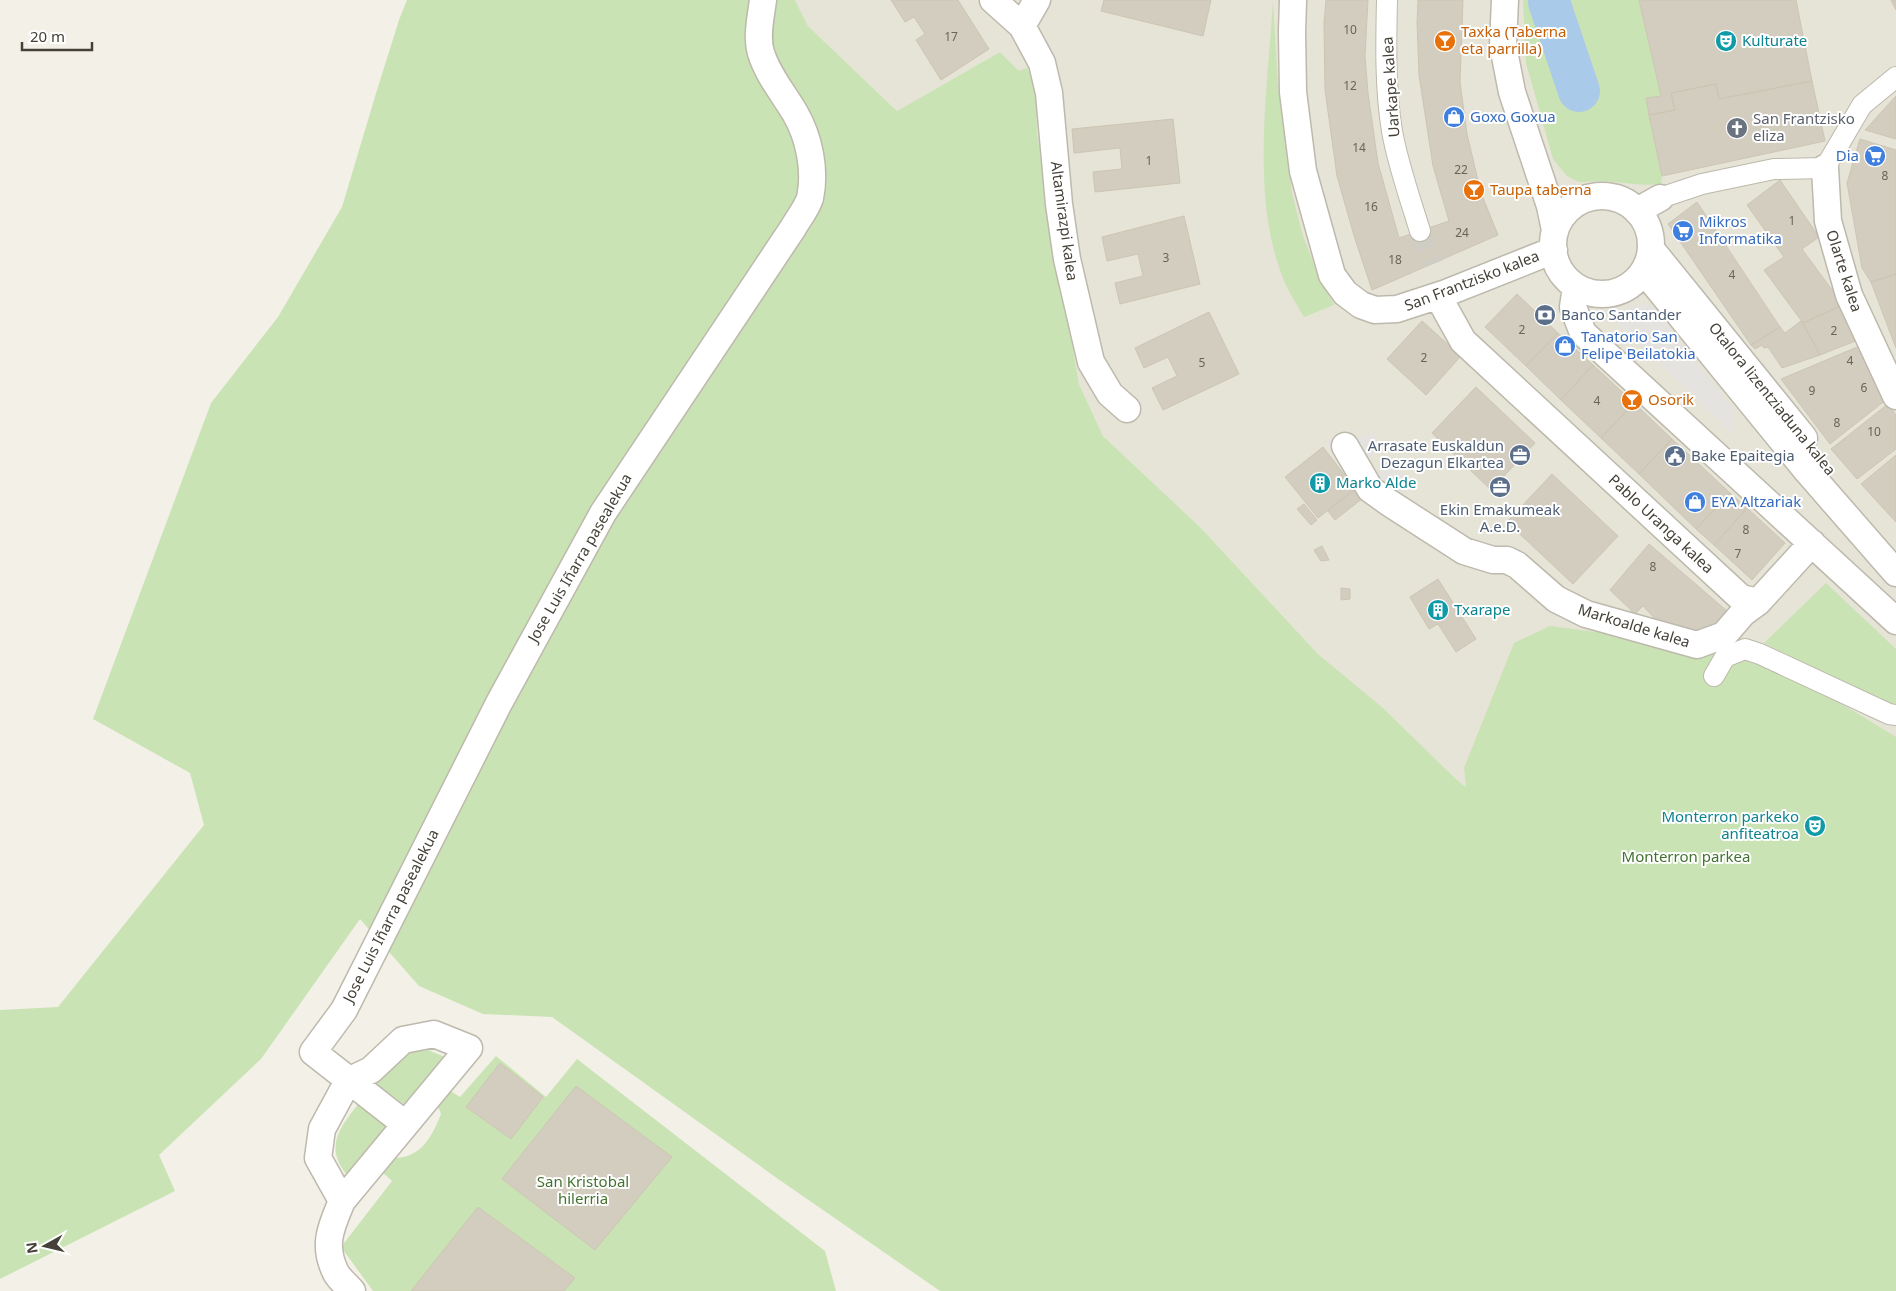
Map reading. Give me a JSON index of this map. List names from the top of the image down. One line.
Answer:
{"streets":{"street":["Uarkape kalea","Altamirazpi kalea","Olarte kalea","San Frantzisko kalea","Otalora lizentziaduna kalea","Pablo Uranga kalea","Jose Luis Iñarra pasealekua","Markoalde kalea"]},"crossings":[["San Frantzisko kalea","Otalora lizentziaduna kalea"],["San Frantzisko kalea","Pablo Uranga kalea"],["Pablo Uranga kalea","Markoalde kalea"]],"parks":["Monterron parkea","San Kristobal hilerria"],"places":{"bar":["Taxka (Taberna eta parrilla)","Taupa taberna","Osorik"],"theatre":["Kulturate","Monterron parkeko anfiteatroa"],"shop":["Goxo Goxua","Tanatorio San Felipe Beilatokia","EYA Altzariak"],"church":["San Frantzisko eliza"],"supermarket":["Dia","Mikros Informatika"],"bank":["Banco Santander"],"office":["Arrasate Euskaldun Dezagun Elkartea","Ekin Emakumeak A.e.D."],"public building":["Bake Epaitegia"],"building":["Marko Alde","Txarape"]},"house_numbers":["10","17","12","14","1","22","8","16","1","24","3","18","4","2","2","2","4","5","6","9","4","8","10","8","7","8"],"scale_bar":"20 m","north":"left"}
